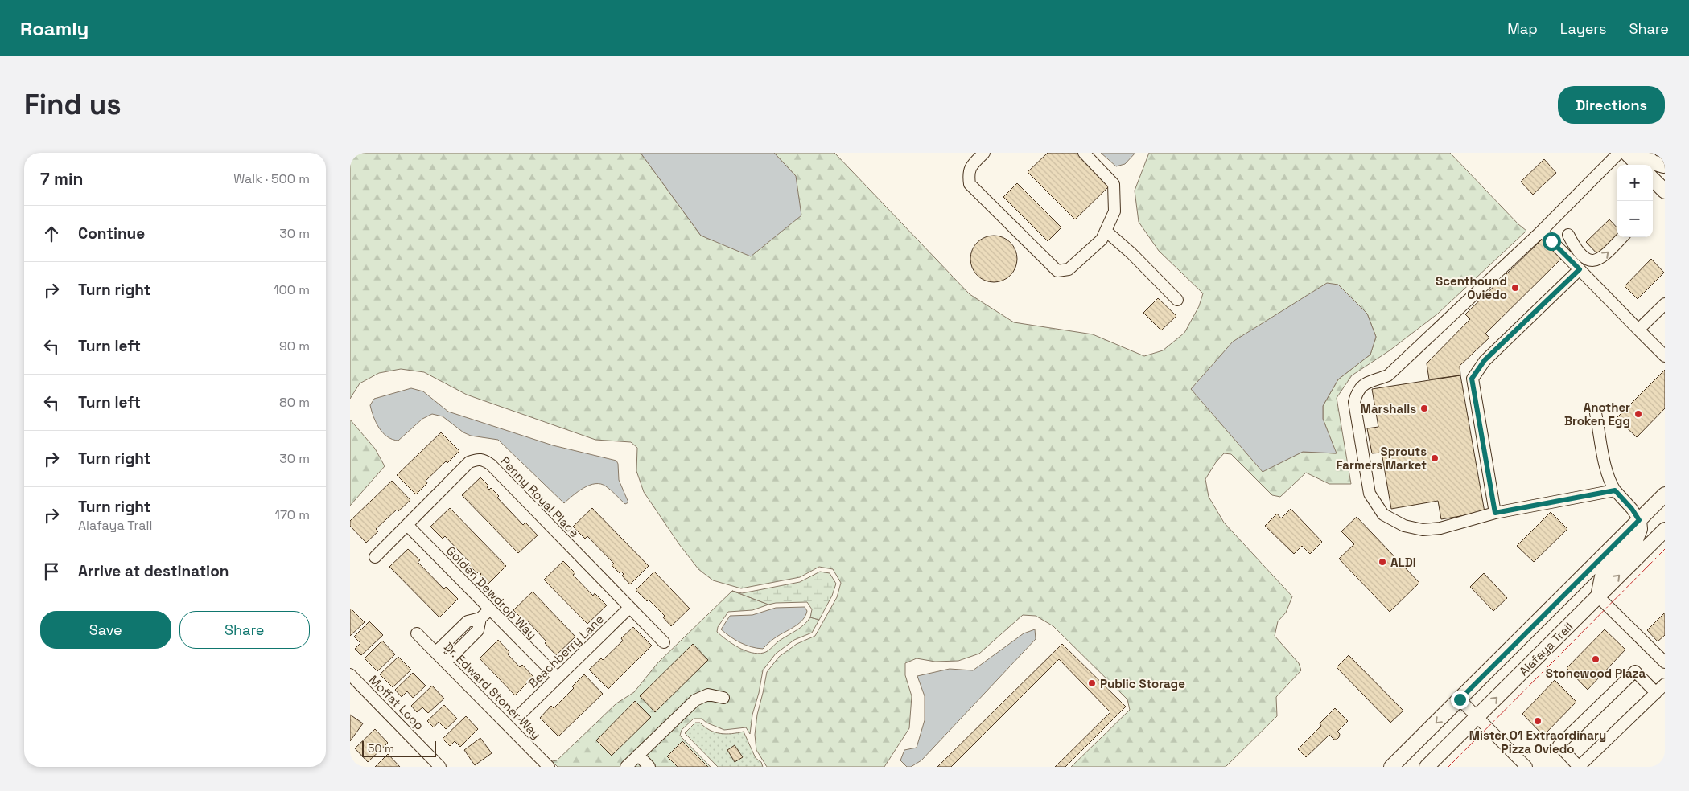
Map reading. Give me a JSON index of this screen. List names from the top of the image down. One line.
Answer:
{"streets":{"main road":["Alafaya Trail"],"street":["Penny Royal Place","Golden Dewdrop Way","Beachberry Lane","Dr. Edward Stoner Way","Moffat Loop"]},"crossings":[["Penny Royal Place","Golden Dewdrop Way"],["Penny Royal Place","Beachberry Lane"],["Golden Dewdrop Way","Beachberry Lane"]],"places":["Scenthound Oviedo","Marshalls","Another Broken Egg","Sprouts Farmers Market","ALDI","Stonewood Plaza","Public Storage","Mister O1 Extraordinary Pizza Oviedo"],"scale_bar":"50 m","page":{"header":"Roamly","nav":["Map","Layers","Share"],"buttons":["Directions",["Save","Share"]],"title":"Find us","heading":["7 min","Walk · 500 m"],"map_buttons":["+","−"],"list":[["Continue","30 m"],["Turn right","100 m"],["Turn left","90 m"],["Turn left","80 m"],["Turn right","30 m"],["Turn right","Alafaya Trail","170 m"],"Arrive at destination"],"scale":"50 m"}}
